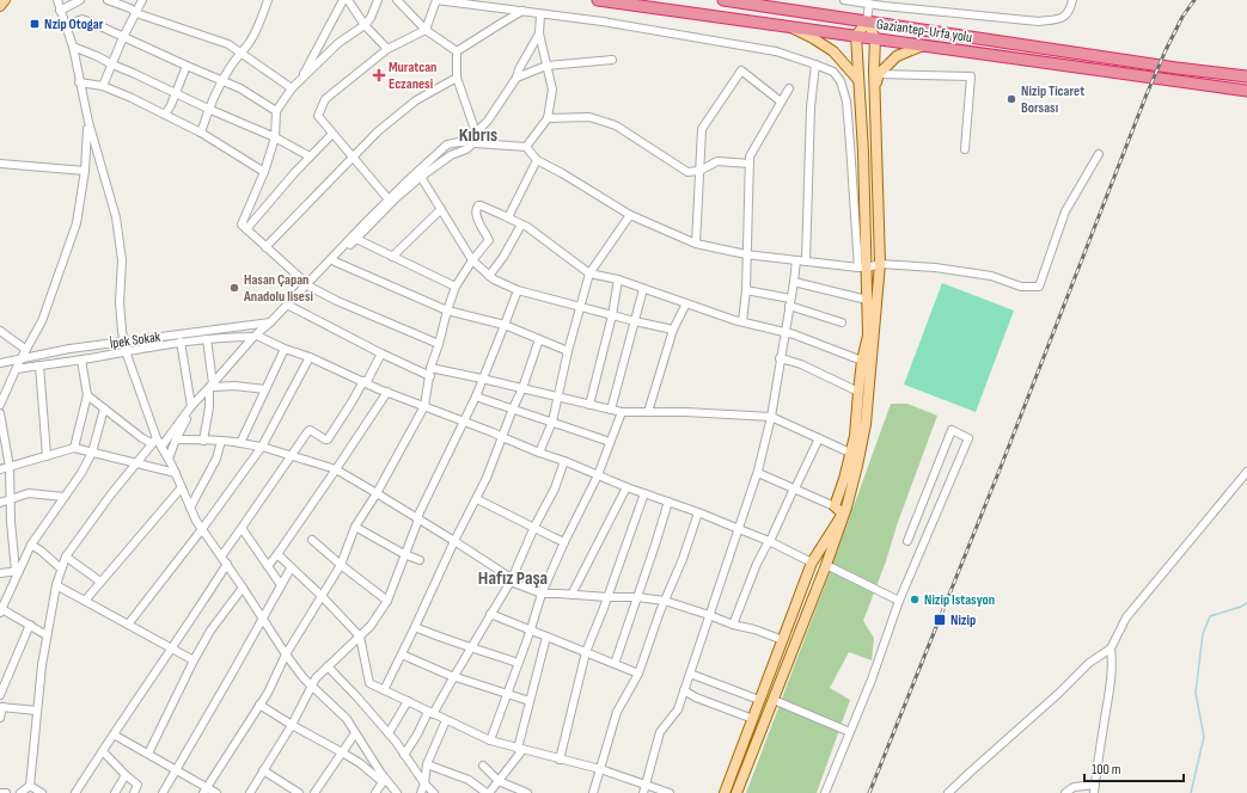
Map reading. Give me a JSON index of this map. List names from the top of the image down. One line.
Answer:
{"streets":{"highway":["Gaziantep-Urfa yolu"],"street":["İpek Sokak"]},"districts":["Kıbrıs","Hafız Paşa"],"places":{"transit":["Nzip Otogar","Nizip"],"health":["Muratcan Eczanesi"],"other":["Nizip Ticaret Borsası","Hasan Çapan Anadolu lisesi","Nizip Istasyon"]},"scale_bar":"100 m"}
